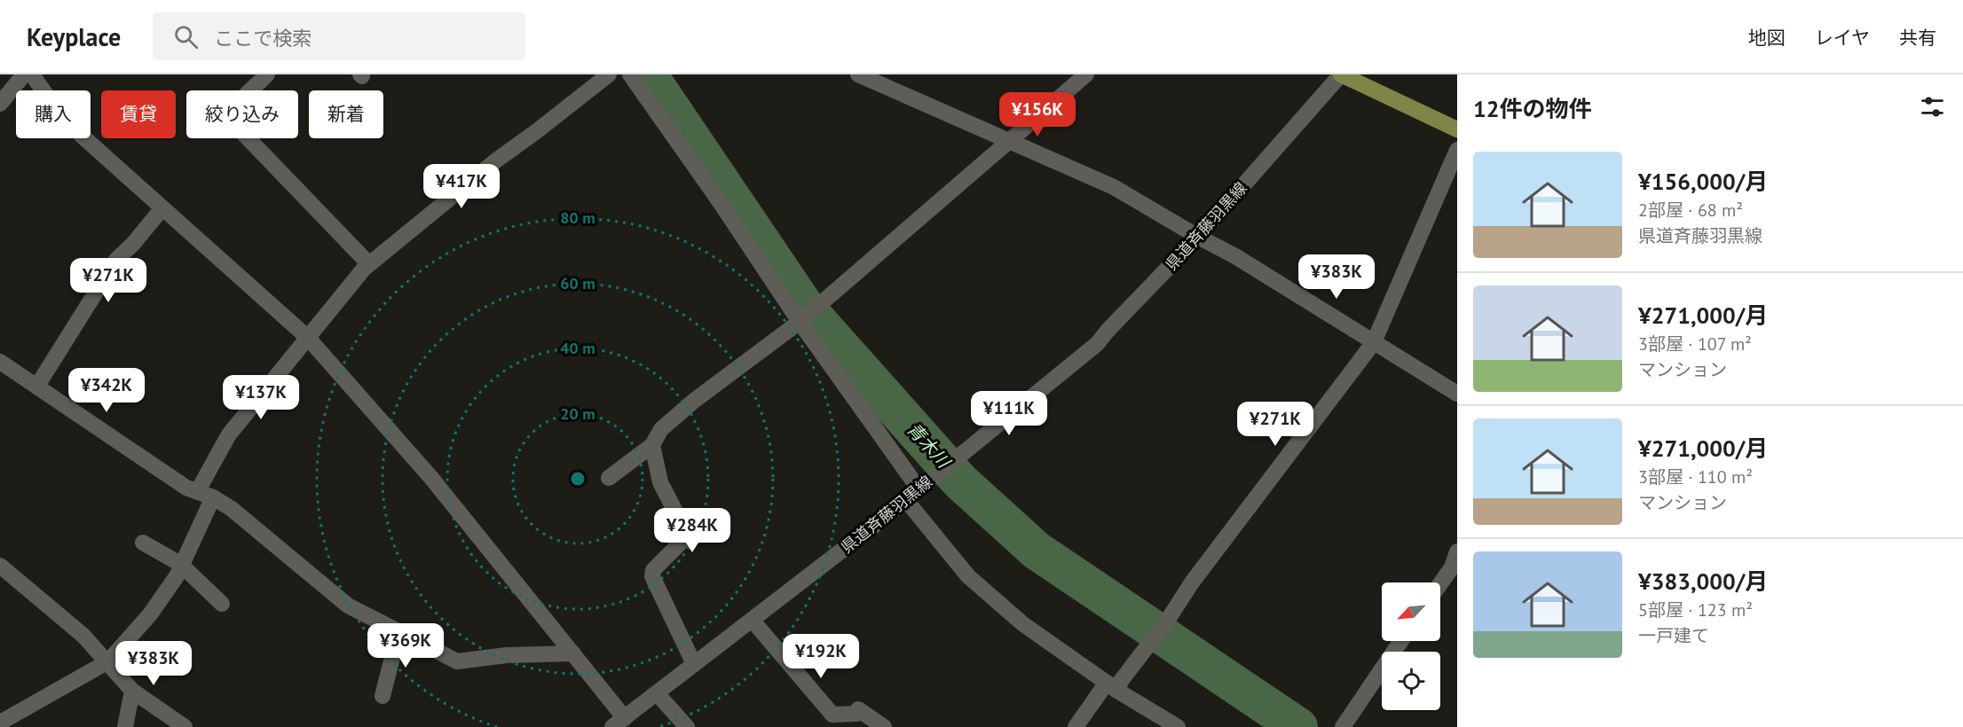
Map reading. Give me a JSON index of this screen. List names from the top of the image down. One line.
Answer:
{"streets":{"street":["県道斉藤羽黒線"]},"water":["青木川"],"north":"bottom left","page":{"header":"Keyplace","search":"ここで検索","nav":["地図","レイヤ","共有"],"heading":"12件の物件","chip":["購入","賃貸","絞り込み","新着"],"price":["¥156K","¥417K","¥383K","¥271K","¥342K","¥137K","¥111K","¥271K","¥284K","¥369K","¥192K","¥383K"],"list":[{"name":"¥156,000/月","note":"2部屋 · 68 m² · 県道斉藤羽黒線"},{"name":"¥271,000/月","note":"3部屋 · 107 m² · マンション"},{"name":"¥271,000/月","note":"3部屋 · 110 m² · マンション"},{"name":"¥383,000/月","note":"5部屋 · 123 m² · 一戸建て"}]},"rings":["80 m","60 m","40 m","20 m"]}
